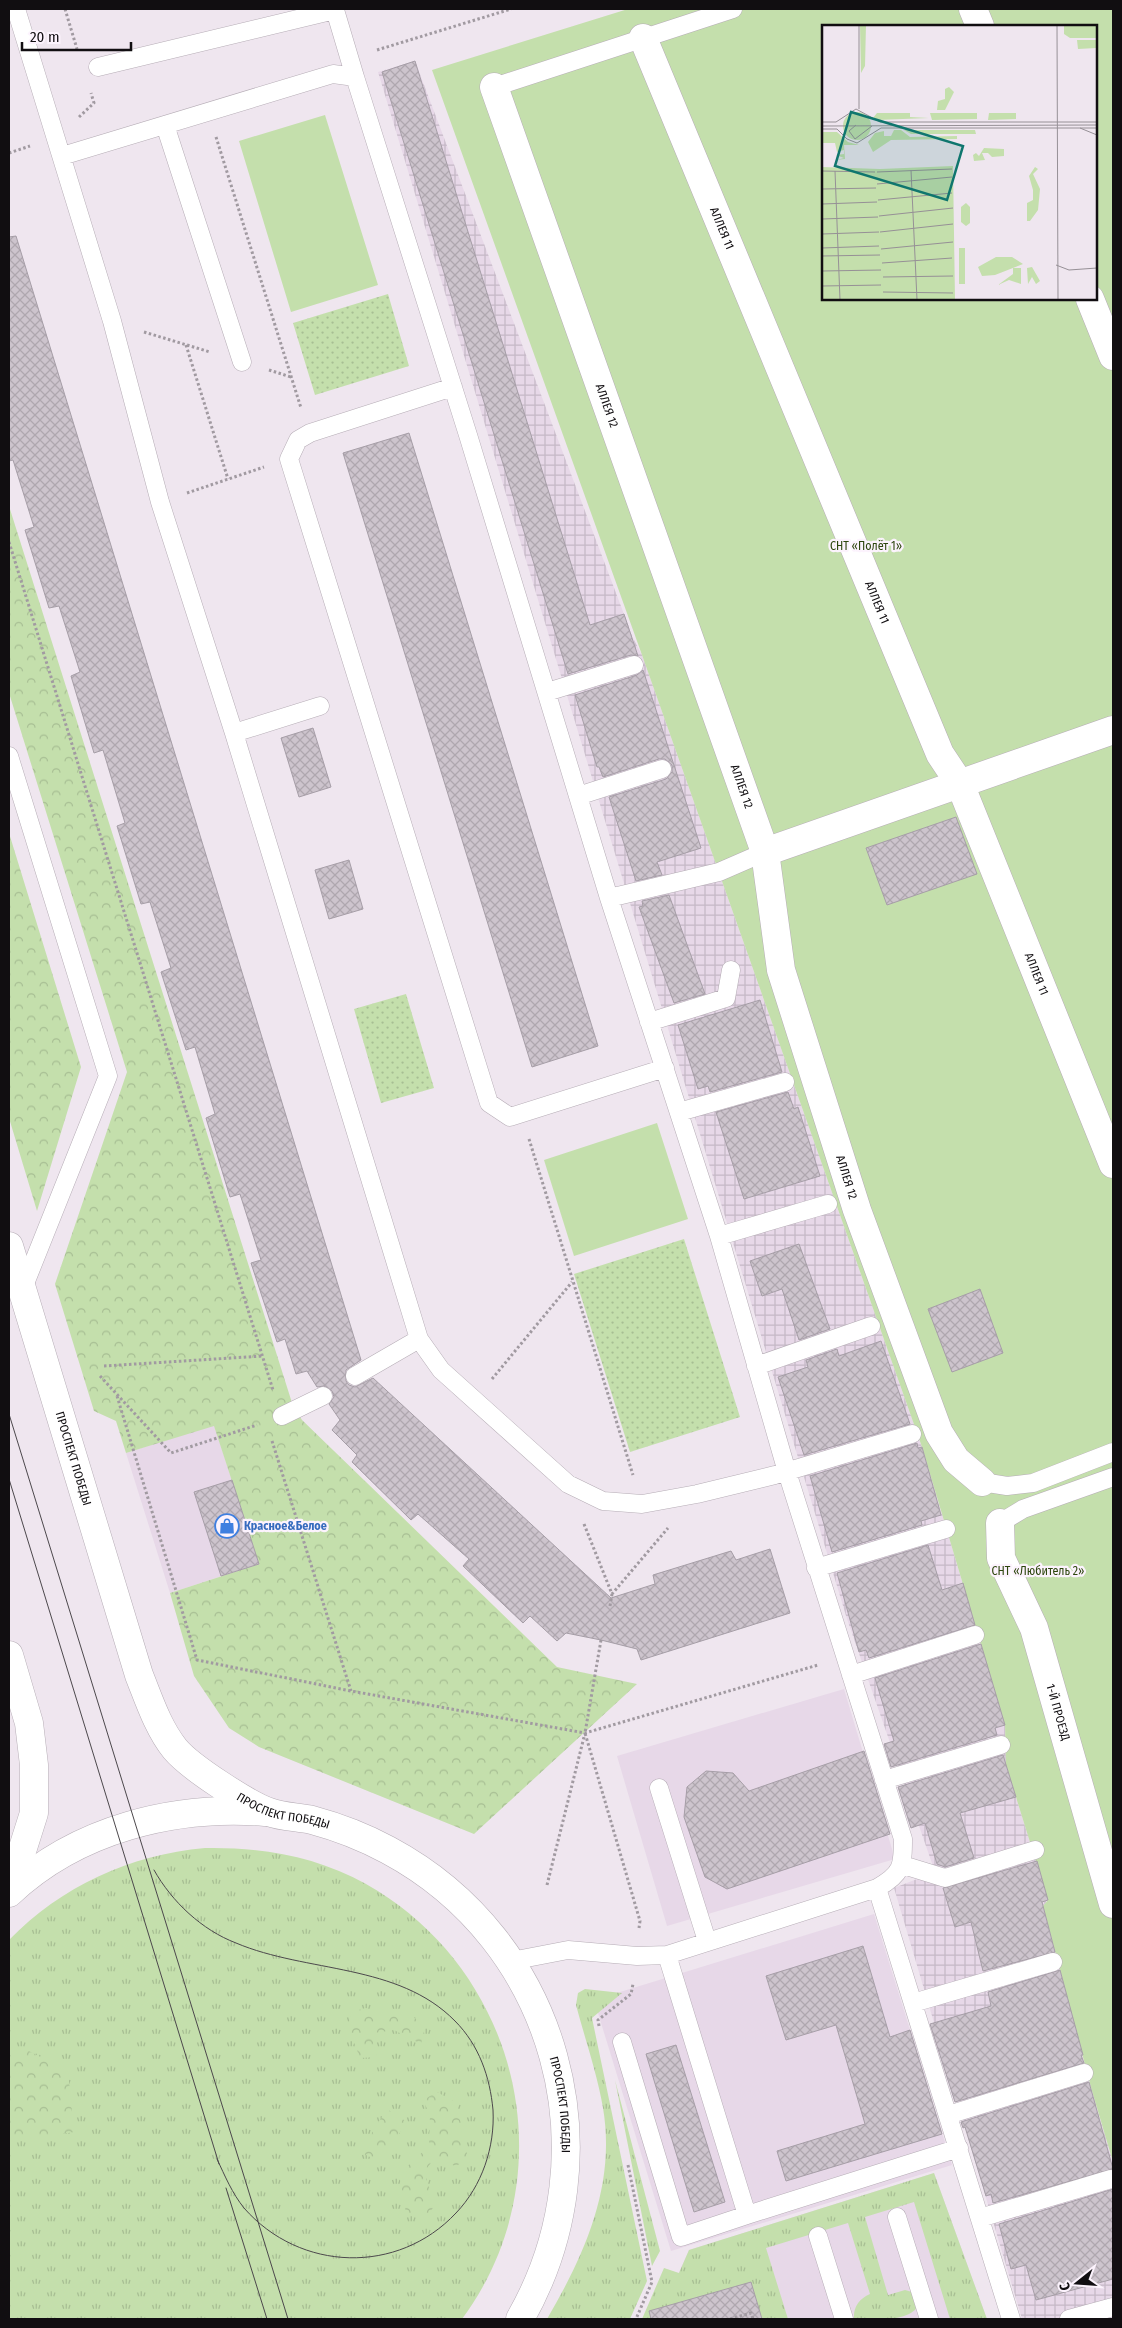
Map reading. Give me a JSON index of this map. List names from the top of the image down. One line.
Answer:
{"streets":{"street":["АЛЛЕЯ 11","АЛЛЕЯ 12","ПРОСПЕКТ ПОБЕДЫ","1-Й ПРОЕЗД"]},"parks":["СНТ «Полёт 1»","СНТ «Любитель 2»"],"places":{"shop":["Красное&Белое"]},"scale_bar":"20 m","north":"left"}
